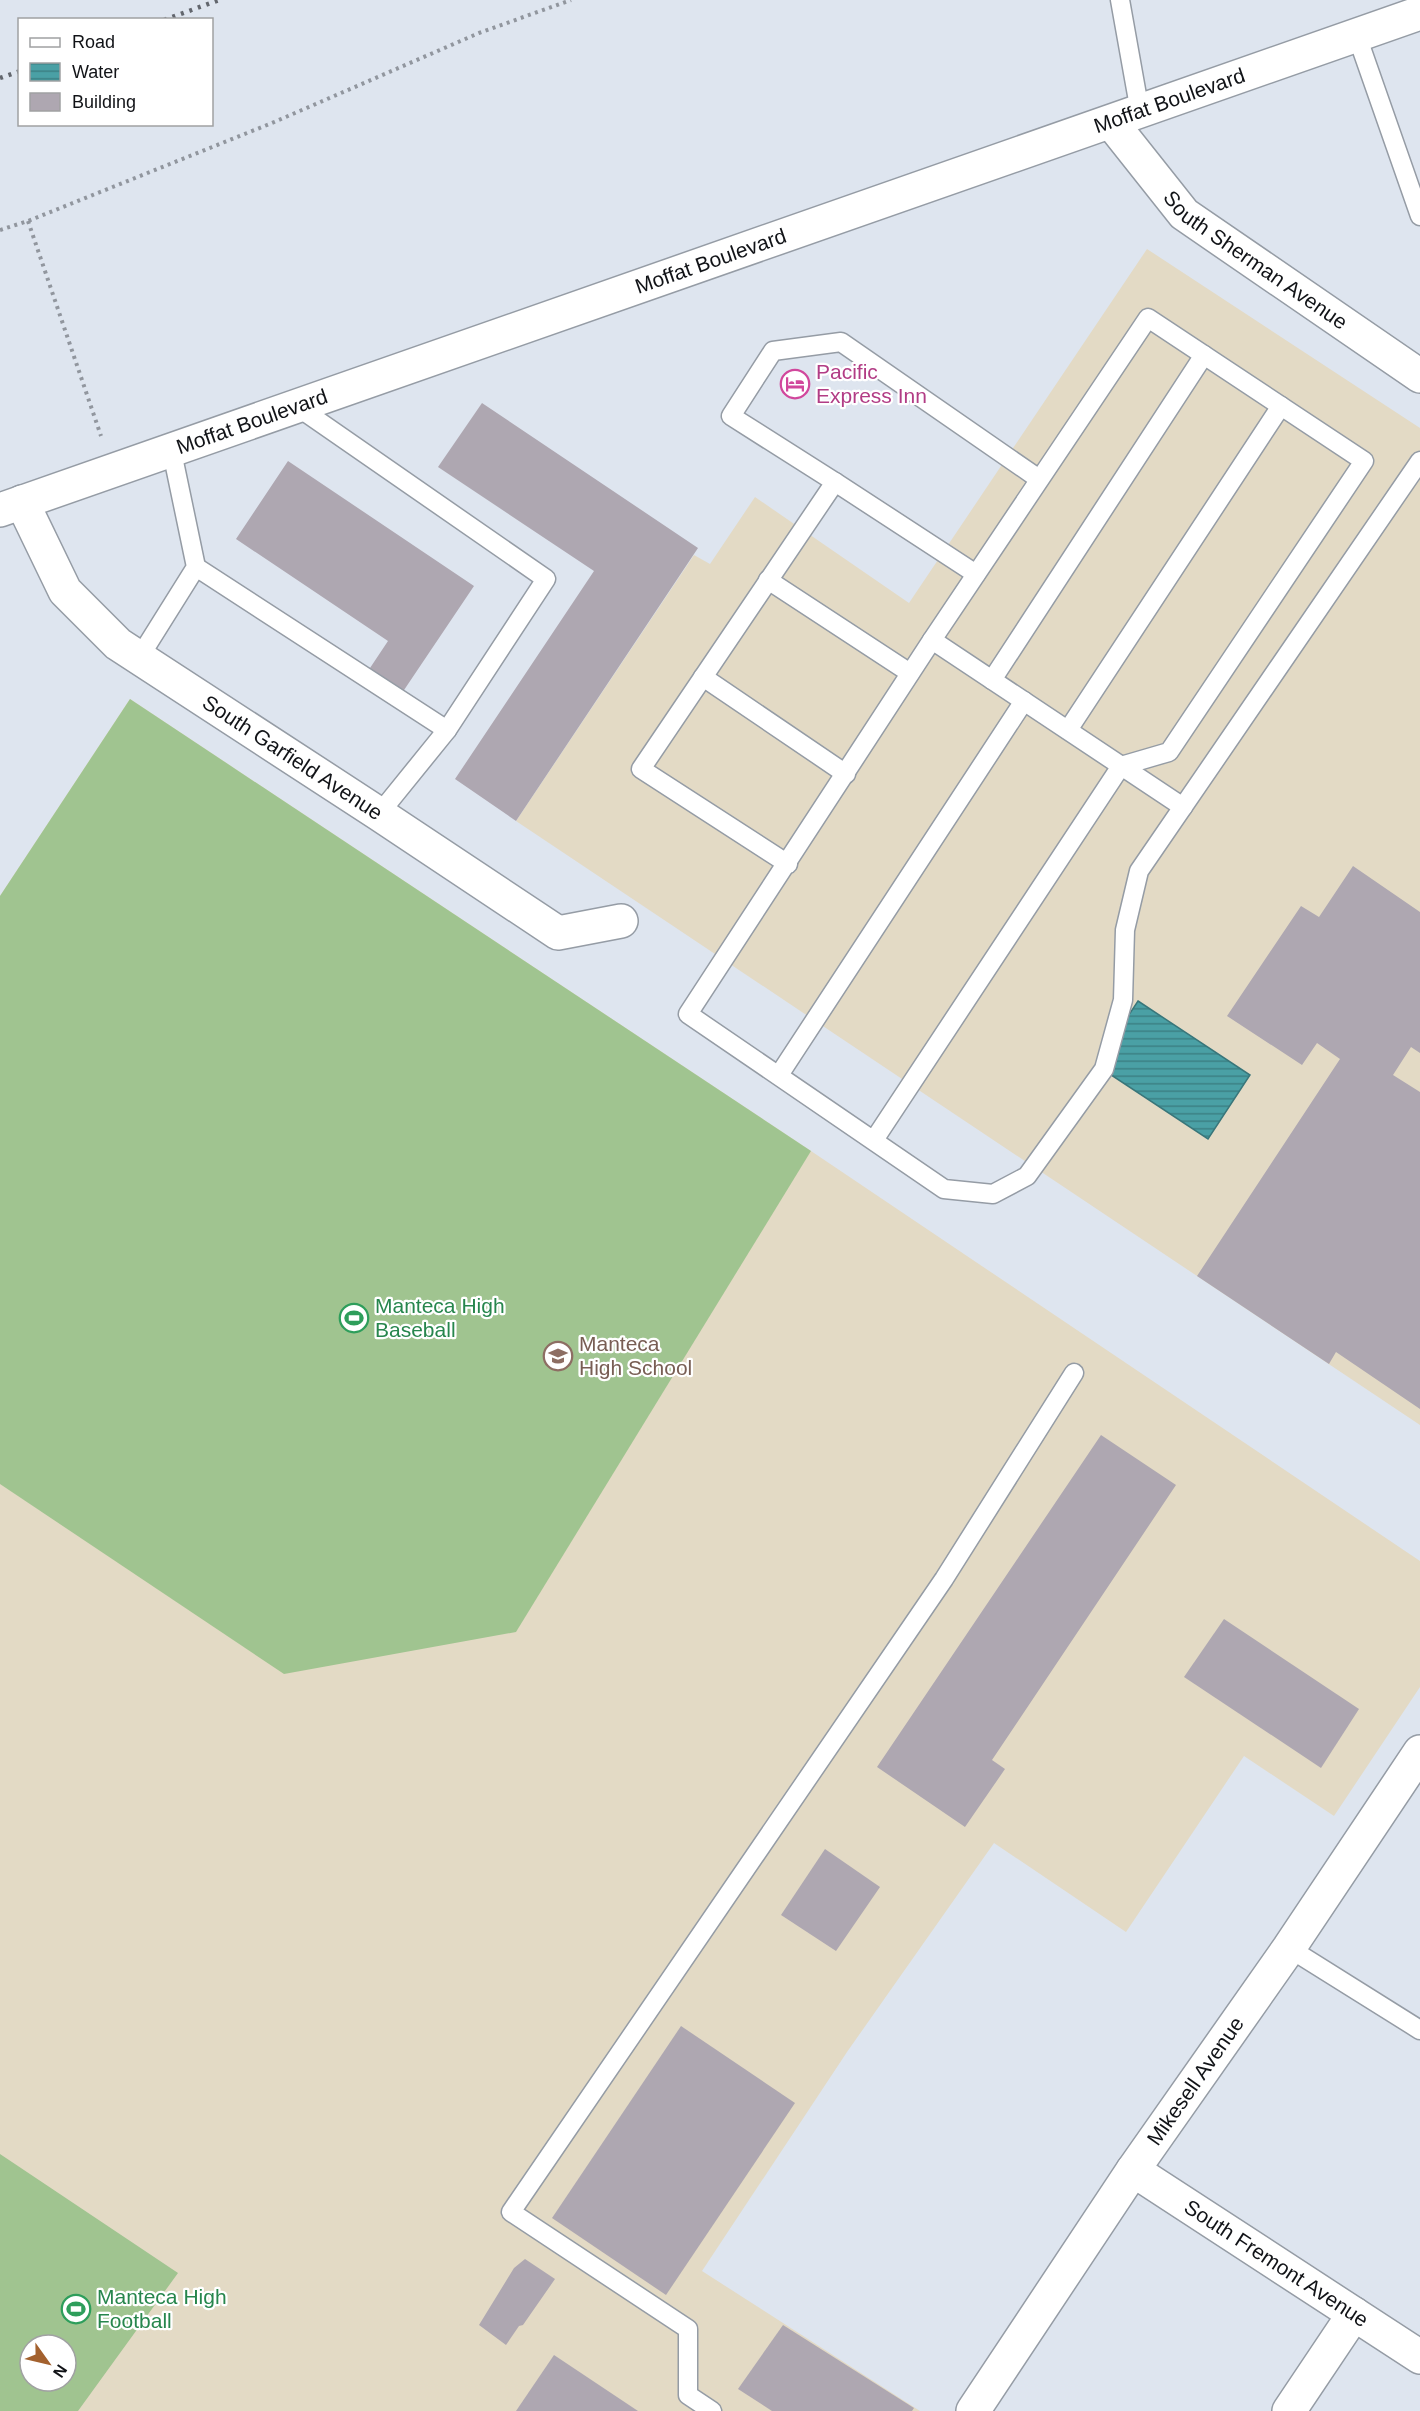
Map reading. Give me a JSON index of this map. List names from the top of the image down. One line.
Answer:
{"streets":{"street":["Moffat Boulevard","South Sherman Avenue","South Garfield Avenue","Mikesell Avenue","South Fremont Avenue"]},"crossings":[["Moffat Boulevard","South Sherman Avenue"],["Moffat Boulevard","South Garfield Avenue"],["Mikesell Avenue","South Fremont Avenue"]],"places":{"hotel":["Pacific Express Inn"],"sports":["Manteca High Baseball","Manteca High Football"],"school or university":["Manteca High School"]},"legend":["Road","Water","Building"],"north":"bottom right"}
